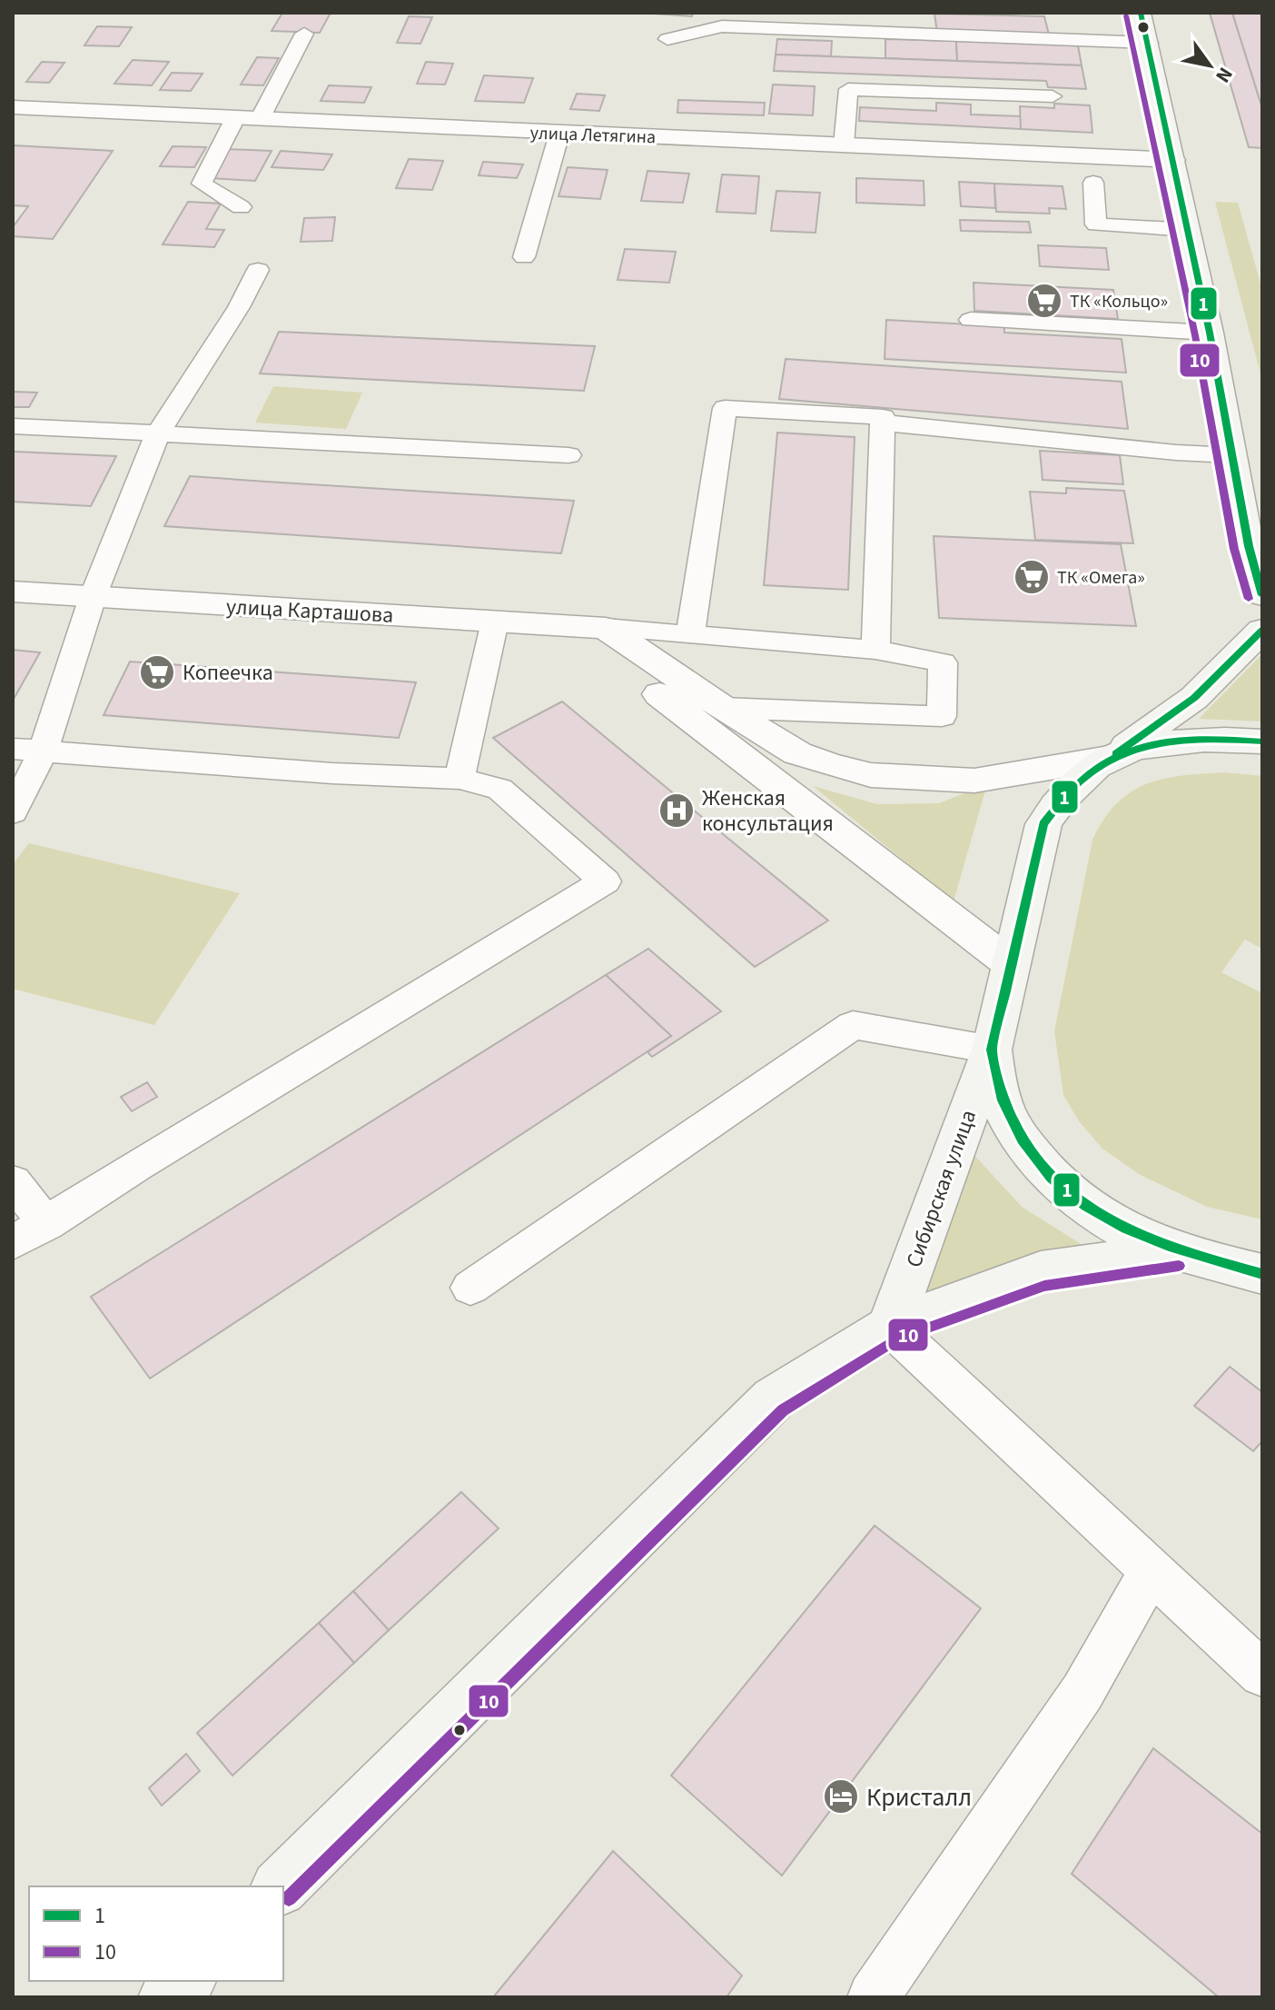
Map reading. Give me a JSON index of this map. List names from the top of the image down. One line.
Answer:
{"streets":{"main road":["Сибирская улица"],"street":["улица Летягина","улица Карташова"]},"places":{"supermarket":["ТК «Кольцо»","ТК «Омега»","Копеечка"],"hospital":["Женская консультация"],"hotel":["Кристалл"]},"lines":["transit line 1","transit line 10"],"legend":["1","10"],"north":"bottom right"}
